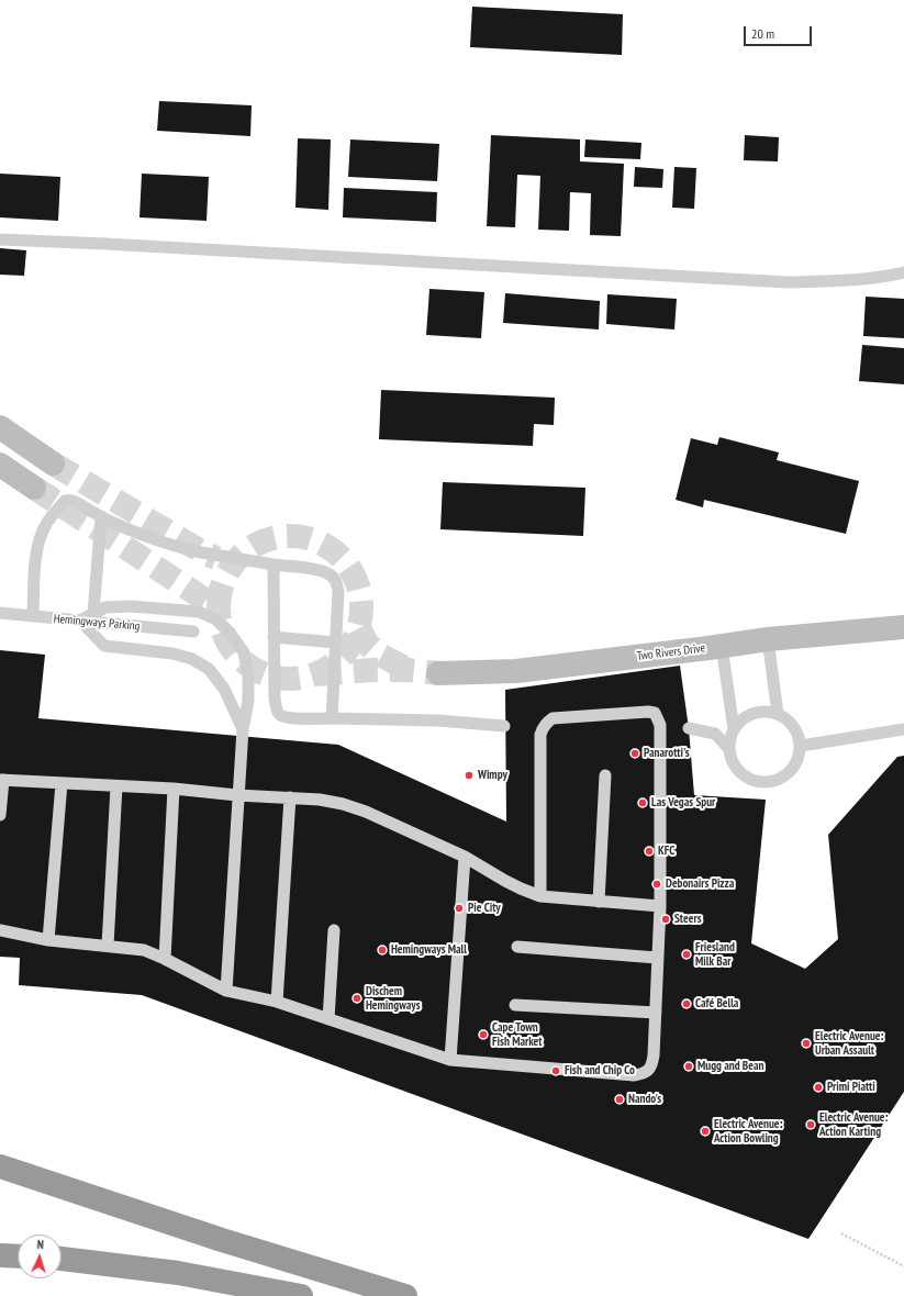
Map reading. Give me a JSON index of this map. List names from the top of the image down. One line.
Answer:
{"streets":{"main road":["Two Rivers Drive"],"lane":["Hemingways Parking"]},"places":["Panarotti's","Wimpy","Las Vegas Spur","KFC","Debonairs Pizza","Pie City","Steers","Hemingways Mall","Friesland Milk Bar","Dischem Hemingways","Café Bella","Cape Town Fish Market","Electric Avenue: Urban Assault","Mugg and Bean","Fish and Chip Co","Primi Piatti","Nando's","Electric Avenue: Action Karting","Electric Avenue: Action Bowling"],"scale_bar":"20 m","north":"top"}
